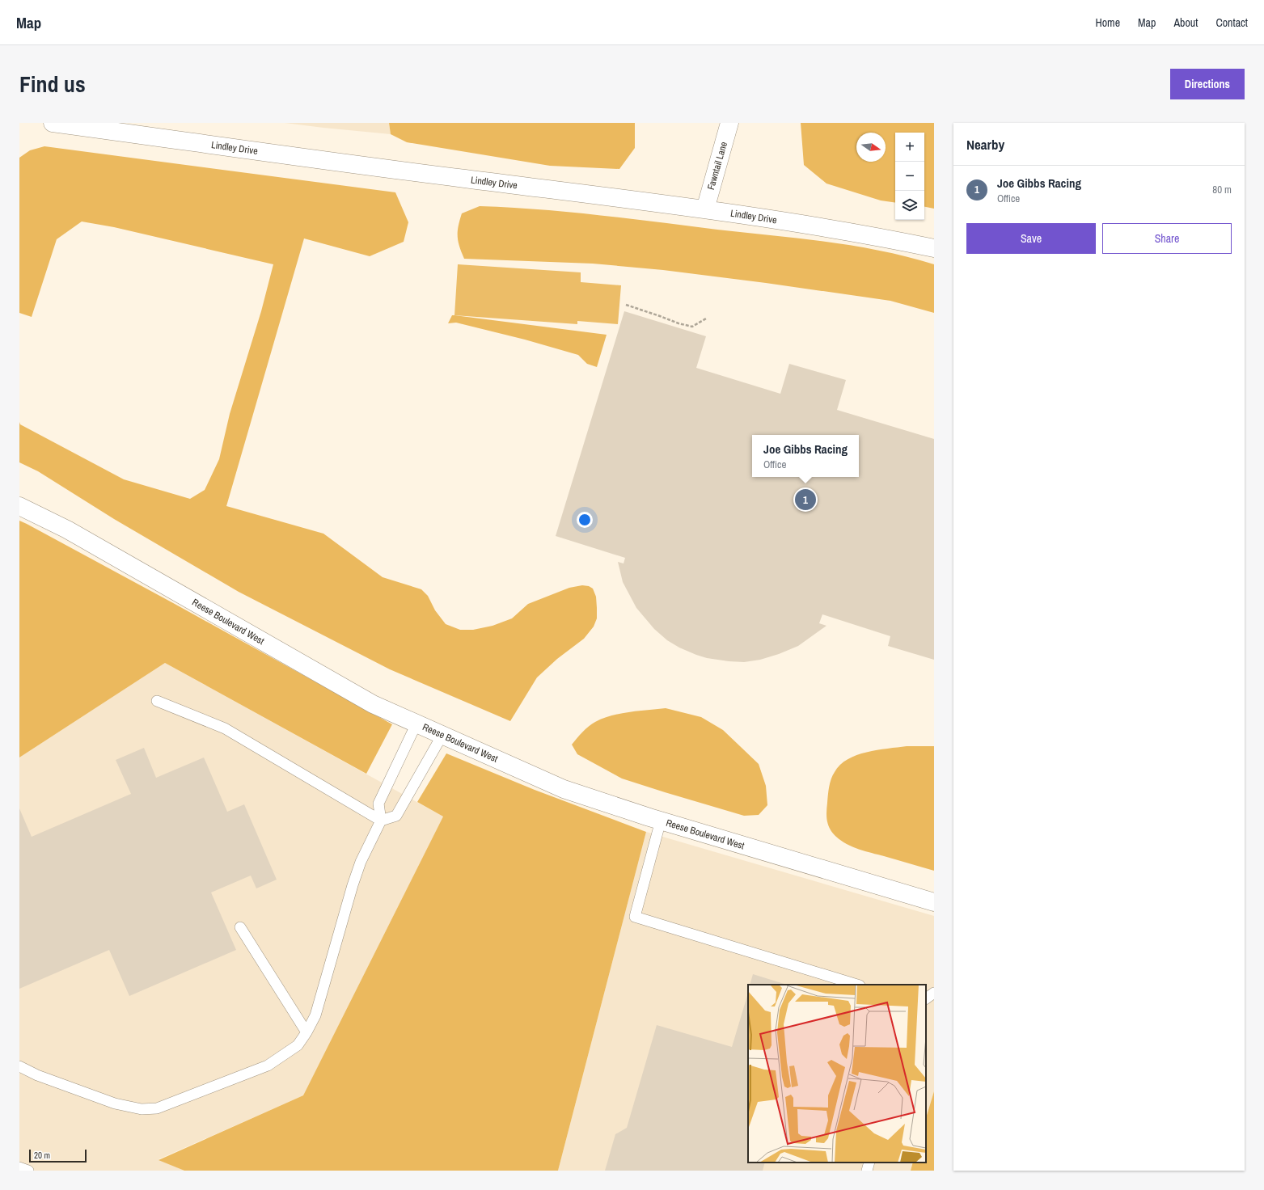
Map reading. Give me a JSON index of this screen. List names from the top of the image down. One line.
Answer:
{"streets":{"street":["Lindley Drive","Fawntail Lane","Reese Boulevard West"]},"crossings":[["Lindley Drive","Fawntail Lane"]],"scale_bar":"20 m","north":"right","page":{"header":"Map","nav":["Home","Map","About","Contact"],"title":"Find us","buttons":["Directions",["Save","Share"]],"heading":"Nearby","map_buttons":["+","−"],"list":[{"mark":"1","name":"Joe Gibbs Racing","note":"Office","value":"80 m"}],"popup":["Joe Gibbs Racing","Office"],"pins":"1","scale":"20 m"}}
